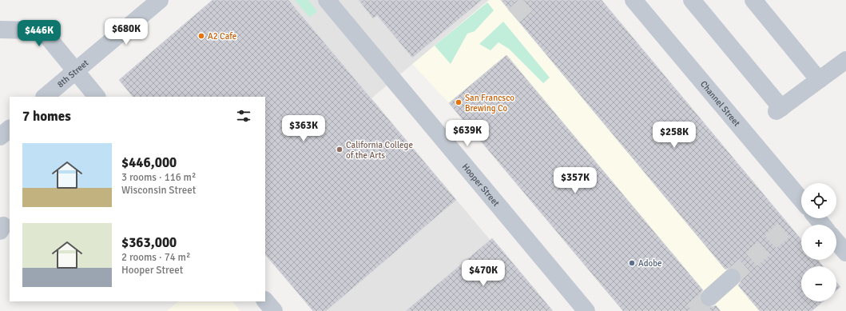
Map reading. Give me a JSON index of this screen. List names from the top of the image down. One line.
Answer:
{"streets":{"street":["8th Street","Channel Street","Hooper Street"]},"places":["A2 Cafe","San Francsco Brewing Co","California College of the Arts","Adobe"],"page":{"price":["$680K","$446K","$363K","$639K","$258K","$357K","$470K"],"heading":"7 homes","list":[{"name":"$446,000","note":"3 rooms · 116 m² · Wisconsin Street"},{"name":"$363,000","note":"2 rooms · 74 m² · Hooper Street"}],"map_buttons":["+","−"]}}
